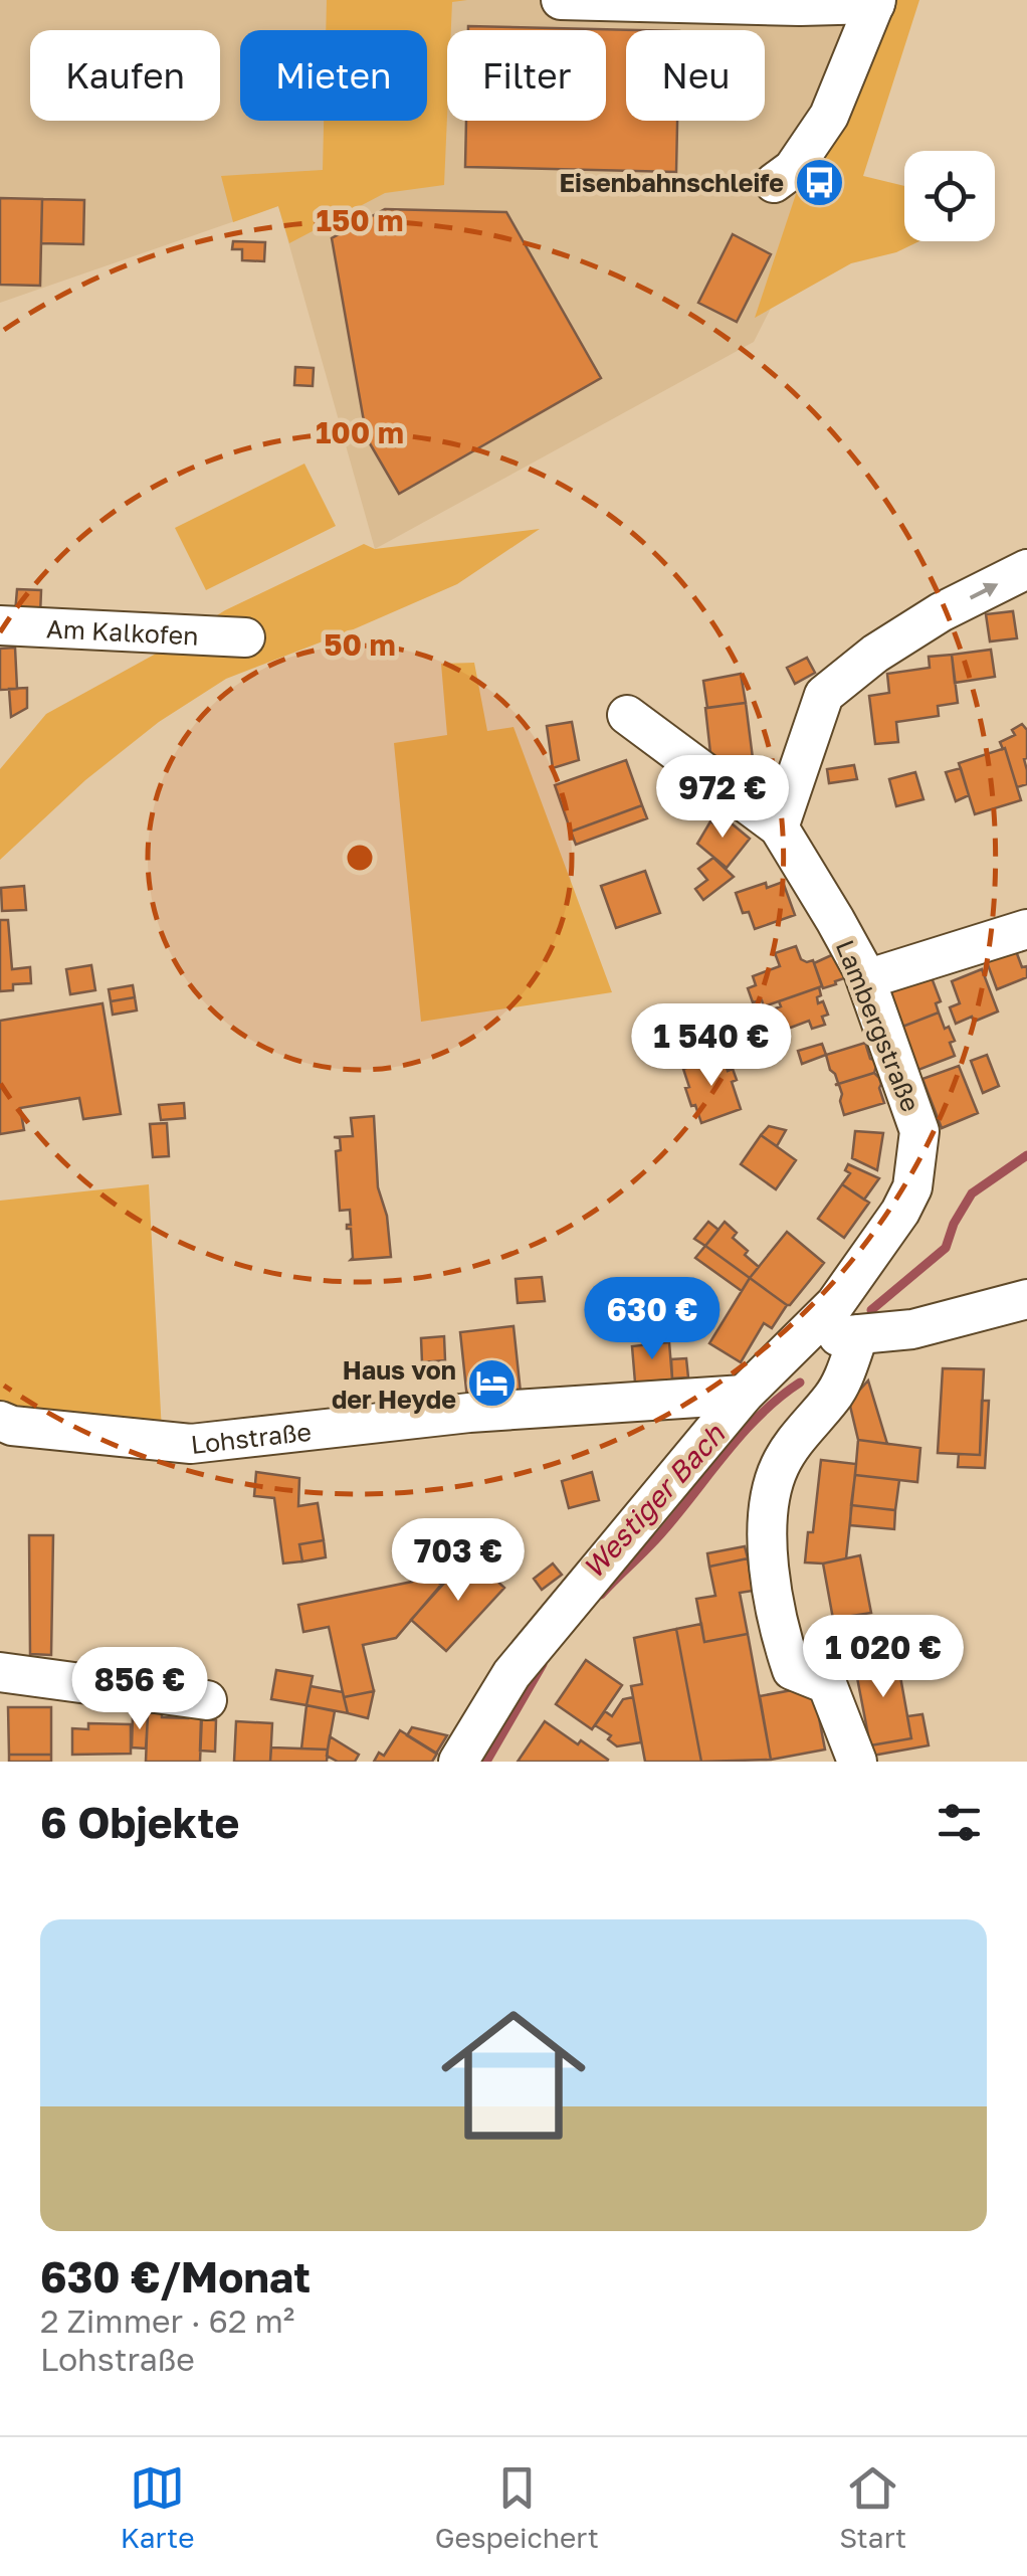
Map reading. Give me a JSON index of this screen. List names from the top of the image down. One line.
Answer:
{"streets":{"street":["Am Kalkofen","Lambergstraße","Lohstraße"]},"crossings":[["Lambergstraße","Lohstraße"]],"water":["Westiger Bach"],"places":{"bus stop":["Eisenbahnschleife"],"hotel":["Haus von der Heyde"]},"page":{"chip":["Kaufen","Mieten","Filter","Neu"],"price":["972 €","1 540 €","630 €","703 €","1 020 €","856 €"],"heading":"6 Objekte","list":[{"name":"630 €/Monat","note":"2 Zimmer · 62 m² · Lohstraße"}],"tabs":["Karte","Gespeichert","Start"]},"rings":["150 m","100 m","50 m"]}
